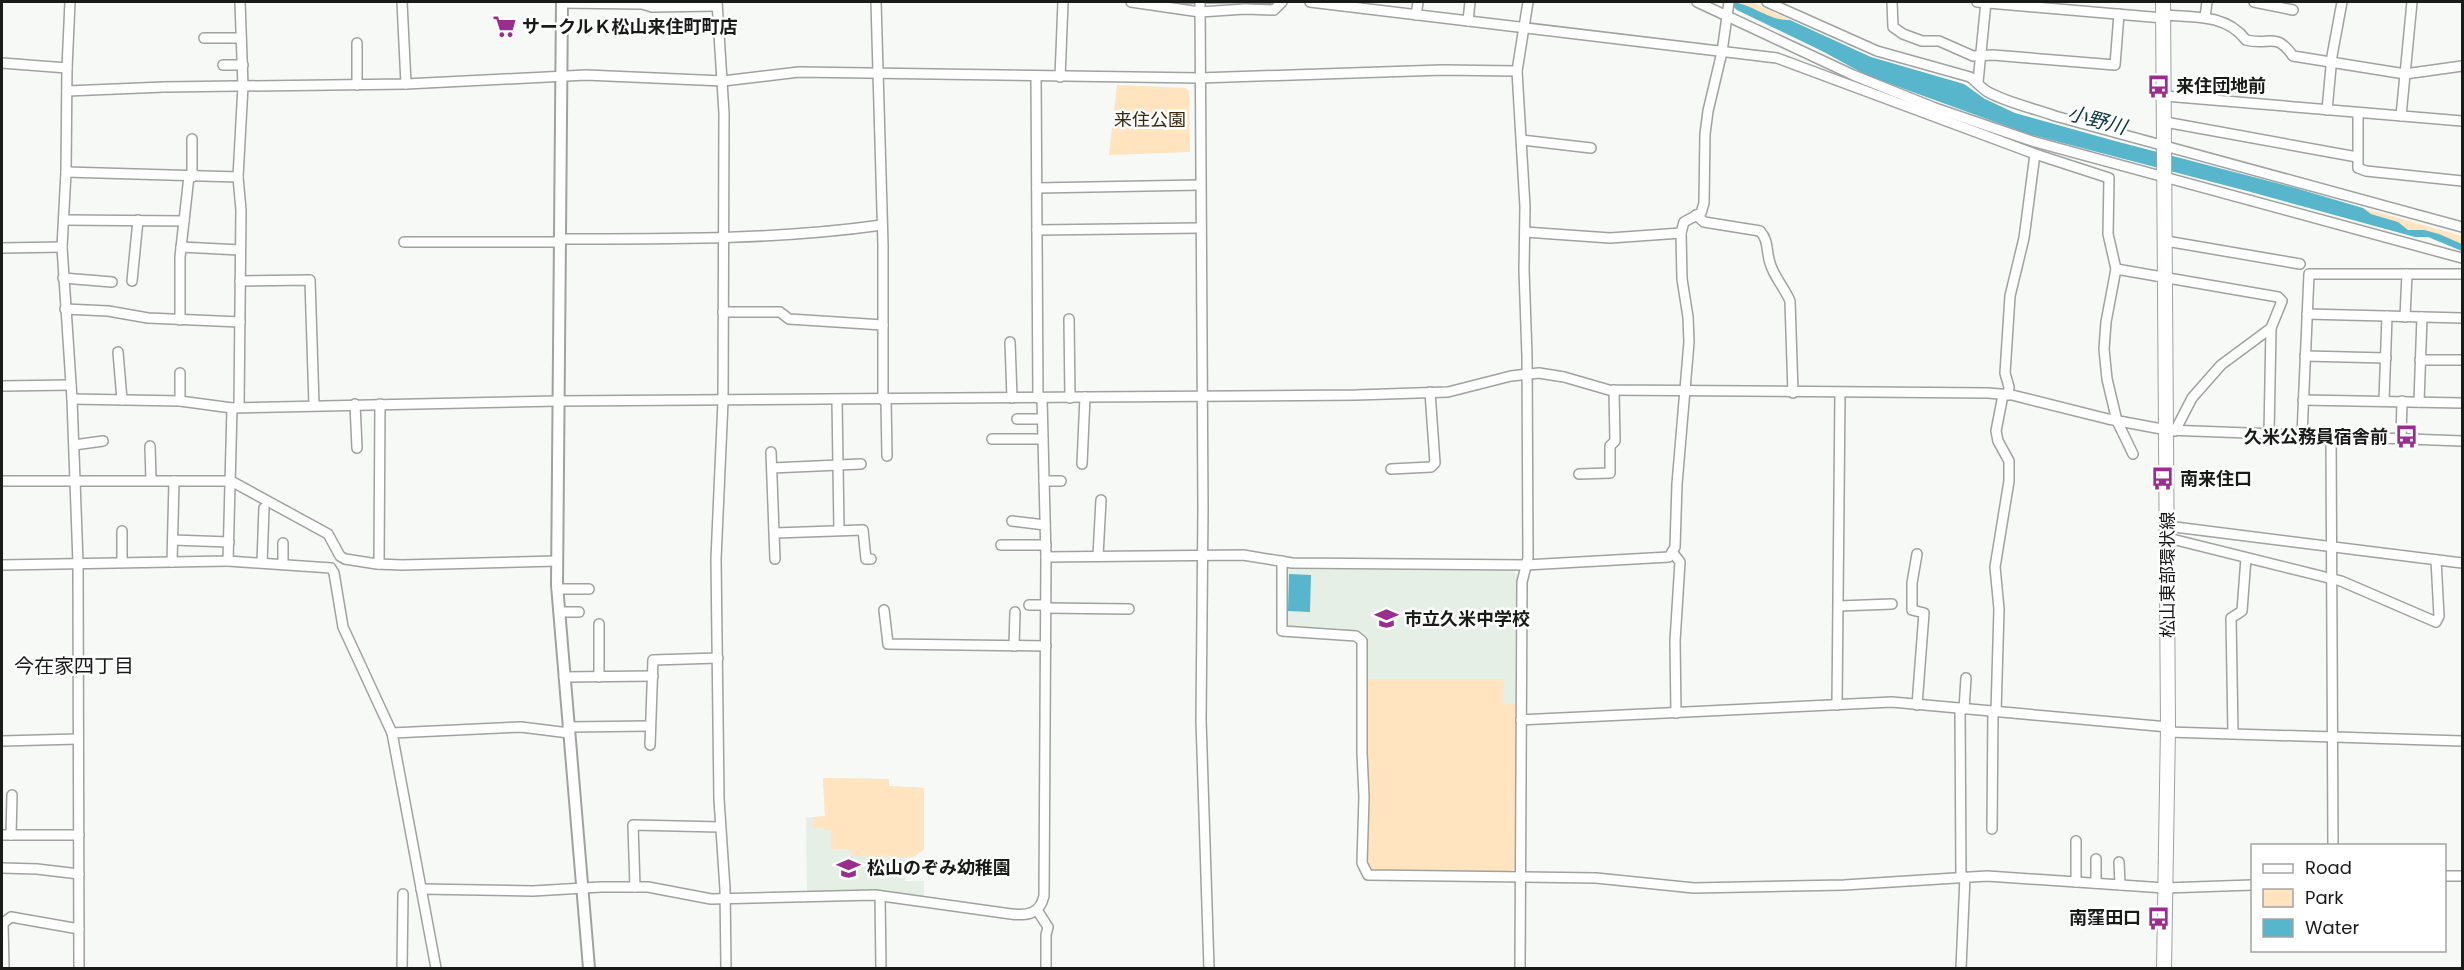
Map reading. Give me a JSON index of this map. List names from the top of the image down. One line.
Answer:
{"streets":{"main road":["松山東部環状線"]},"districts":["今在家四丁目"],"water":["小野川"],"parks":["来住公園"],"places":{"supermarket":["サークルＫ松山来住町町店"],"bus stop":["来住団地前","久米公務員宿舎前","南来住口","南窪田口"],"school or university":["市立久米中学校","松山のぞみ幼稚園"]},"legend":["Road","Park","Water"]}
